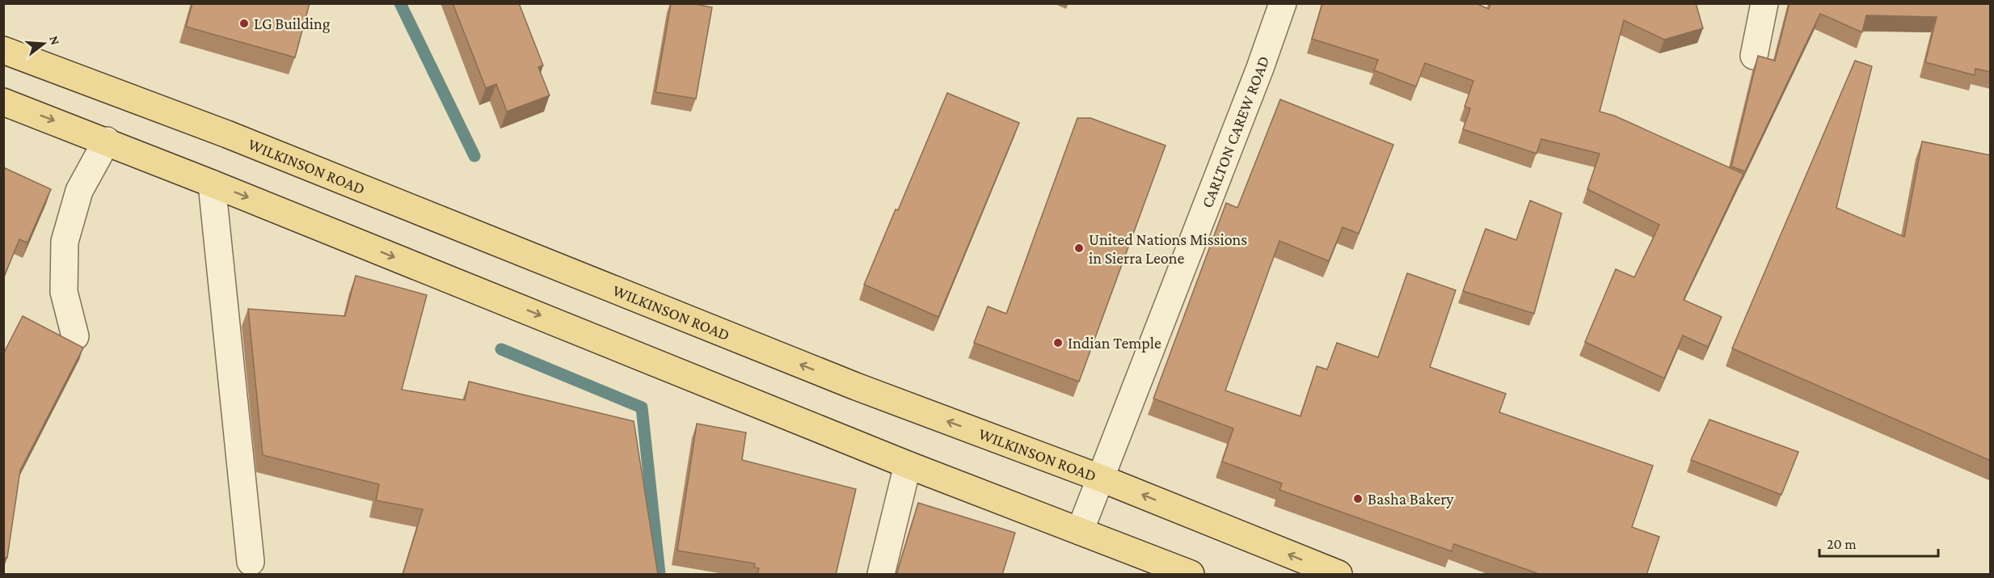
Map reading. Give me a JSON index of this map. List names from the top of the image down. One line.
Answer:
{"streets":{"main road":["WILKINSON ROAD"],"street":["CARLTON CAREW ROAD"]},"crossings":[["CARLTON CAREW ROAD","WILKINSON ROAD"]],"places":["LG Building","United Nations Missions in Sierra Leone","Indian Temple","Basha Bakery"],"scale_bar":"20 m","north":"right"}
